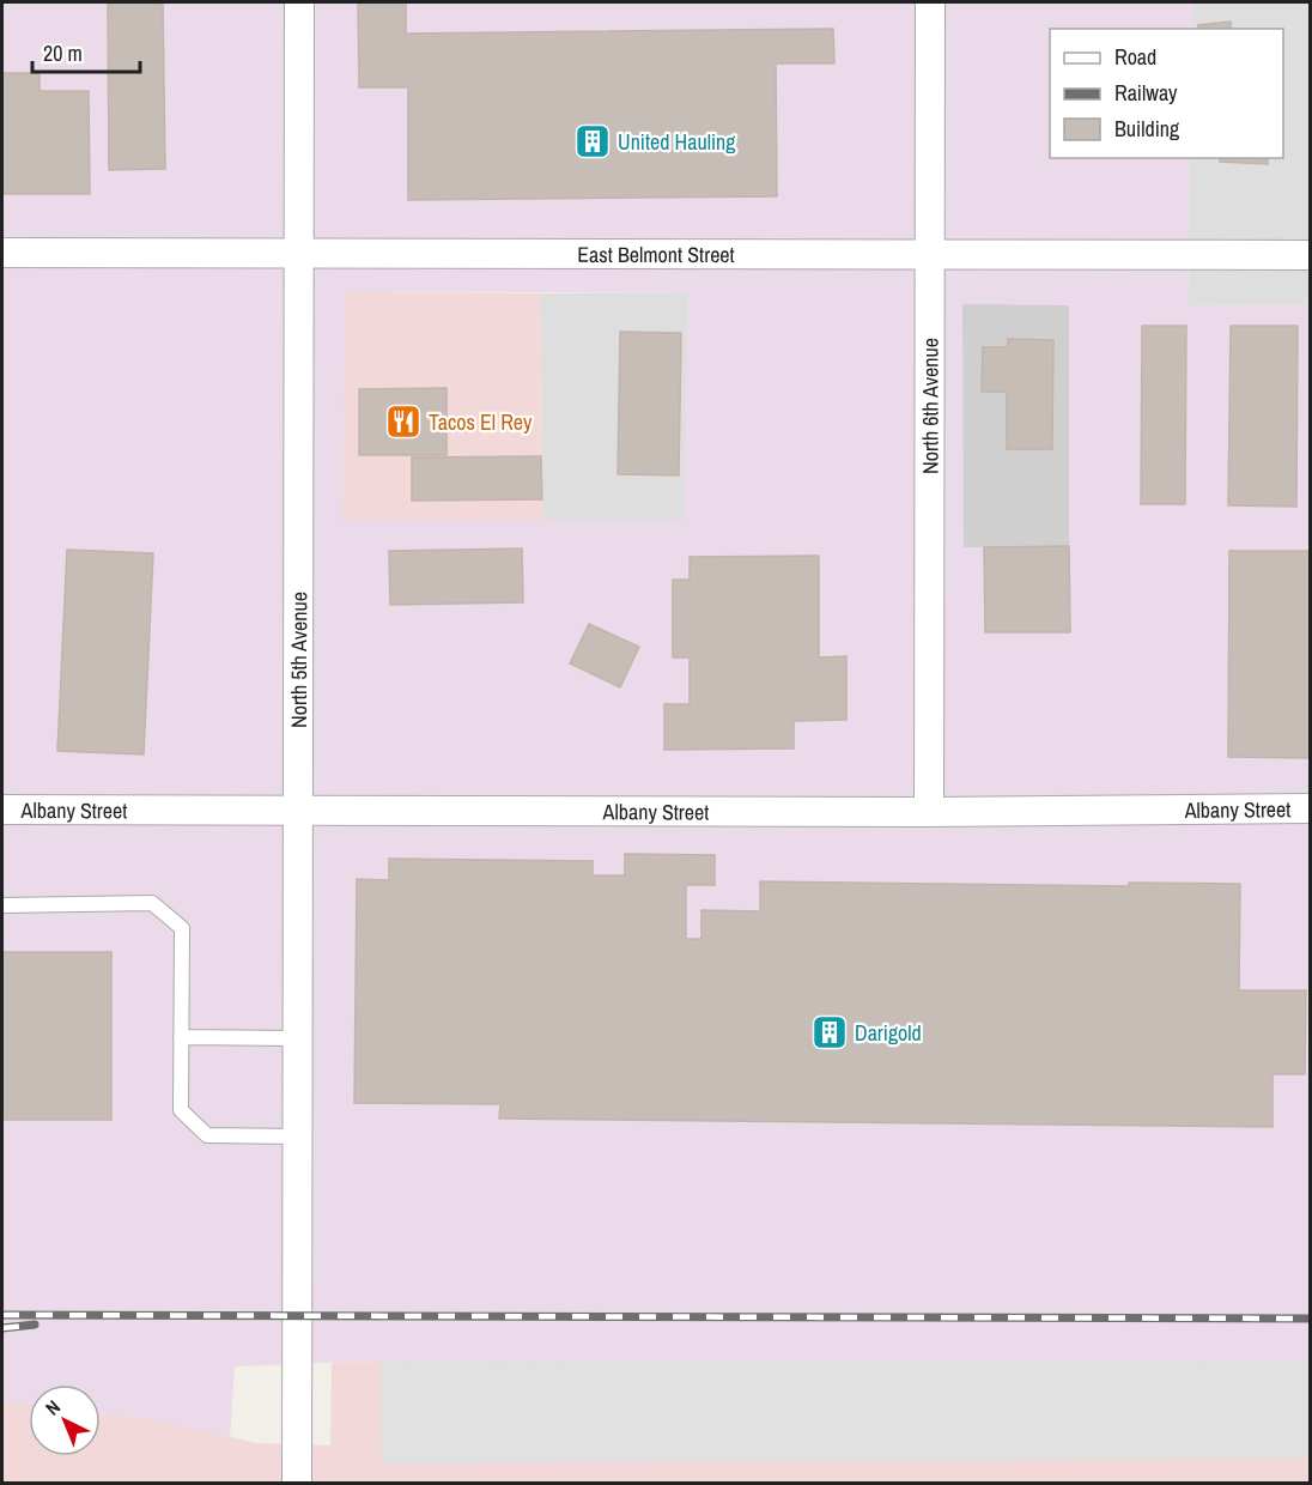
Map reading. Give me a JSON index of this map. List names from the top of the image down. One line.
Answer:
{"streets":{"street":["East Belmont Street","North 6th Avenue","North 5th Avenue","Albany Street"]},"crossings":[["East Belmont Street","North 6th Avenue"],["East Belmont Street","North 5th Avenue"],["North 6th Avenue","Albany Street"],["North 5th Avenue","Albany Street"]],"places":{"building":["United Hauling","Darigold"],"restaurant":["Tacos El Rey"]},"legend":["Road","Railway","Building"],"scale_bar":"20 m","north":"top left"}
